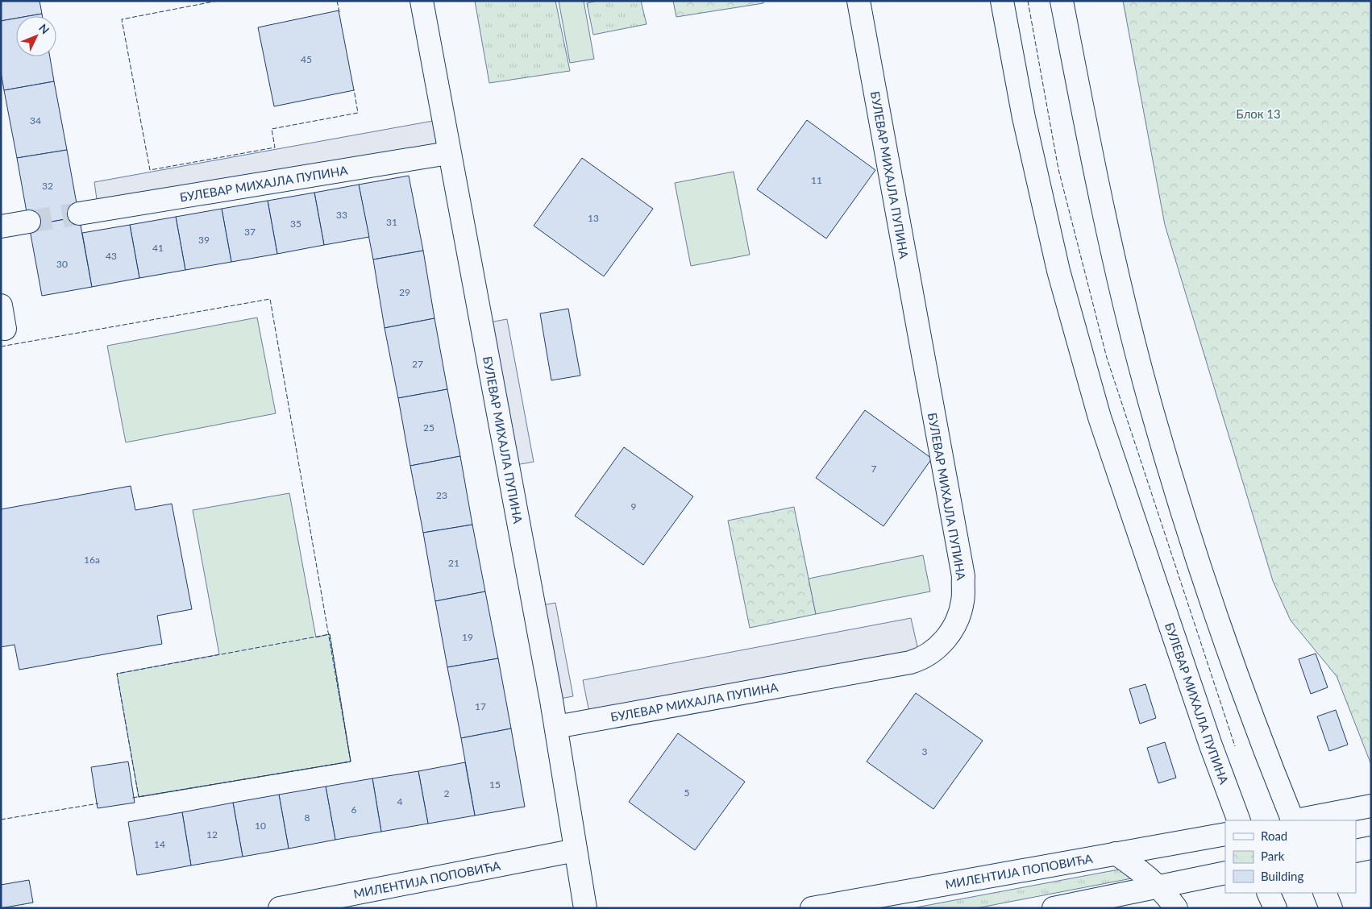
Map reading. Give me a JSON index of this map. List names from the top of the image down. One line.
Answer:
{"streets":{"street":["БУЛЕВАР МИХАЈЛА ПУПИНА","МИЛЕНТИЈА ПОПОВИЋА"]},"crossings":[["БУЛЕВАР МИХАЈЛА ПУПИНА","МИЛЕНТИЈА ПОПОВИЋА"]],"parks":["Блок 13"],"house_numbers":["45","34","11","32","33","13","31","35","37","39","41","43","30","29","27","25","7","23","9","16a","21","19","17","3","15","5","2","4","6","8","10","12","14"],"legend":["Road","Park","Building"],"north":"top right"}
